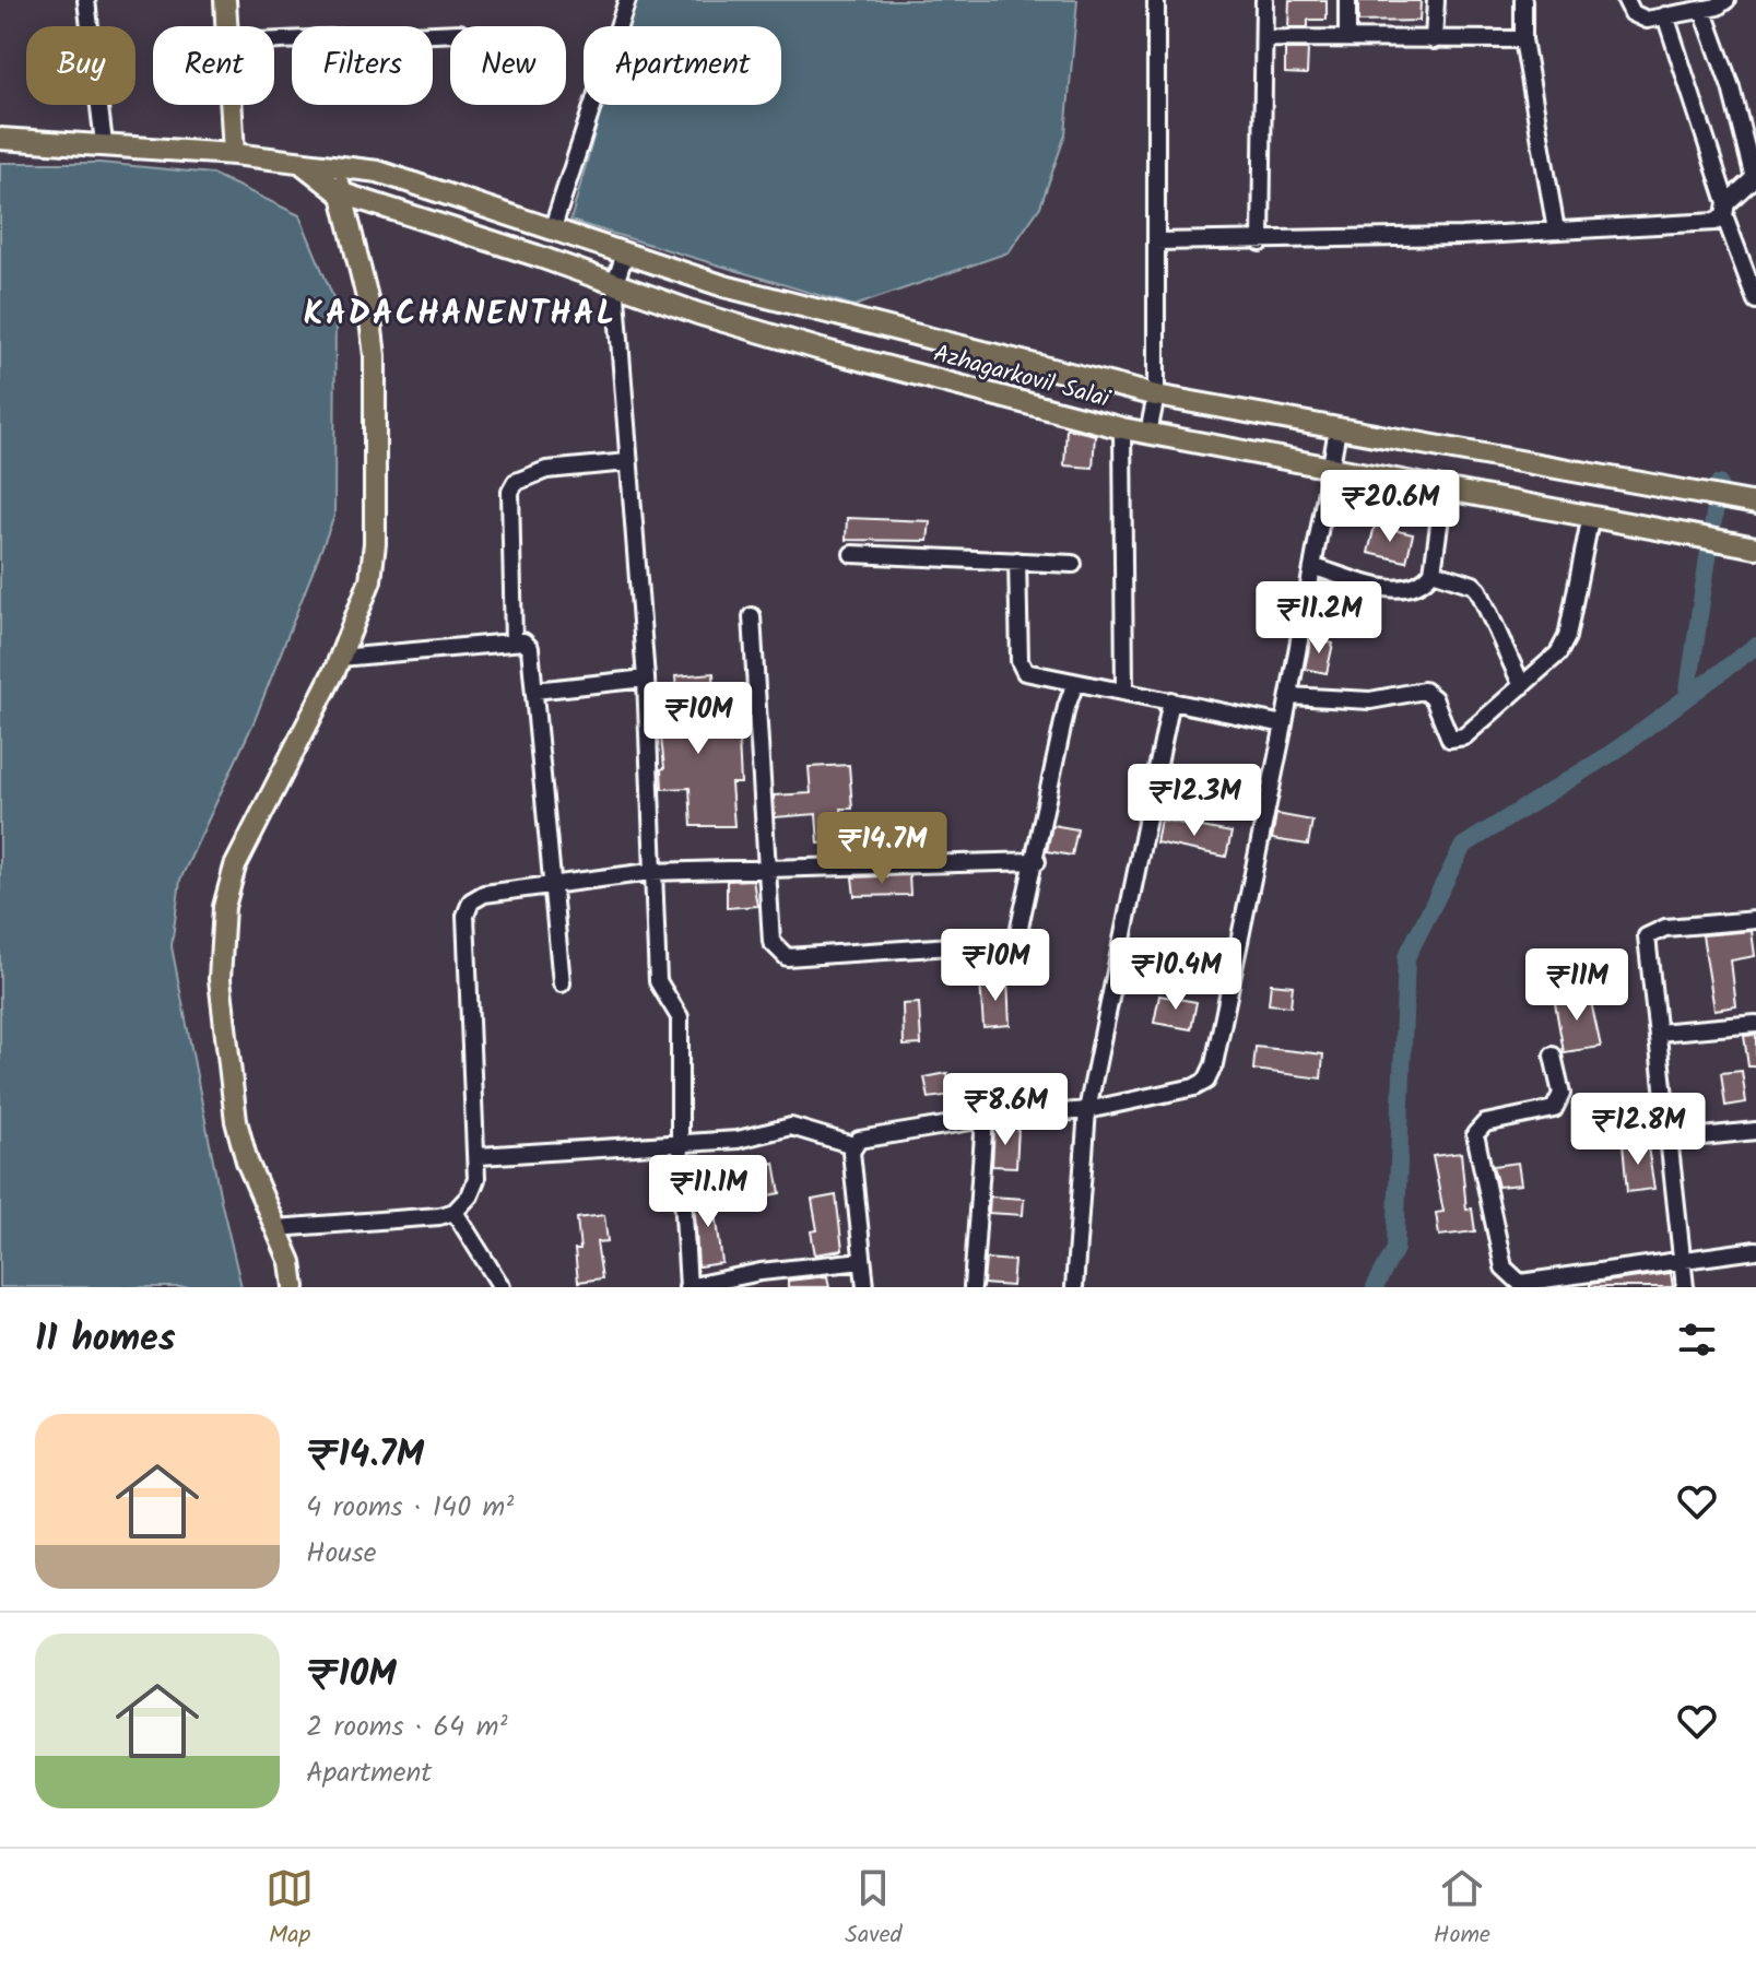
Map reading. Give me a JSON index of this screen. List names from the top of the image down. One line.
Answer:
{"streets":{"main road":["Azhagarkovil Salai"]},"districts":["KADACHANENTHAL"],"page":{"chip":["Buy","Rent","Filters","New","Apartment"],"price":["₹20.6M","₹11.2M","₹10M","₹12.3M","₹14.7M","₹10M","₹10.4M","₹11M","₹8.6M","₹12.8M","₹11.1M"],"heading":"11 homes","list":[{"name":"₹14.7M","note":"4 rooms · 140 m² · House"},{"name":"₹10M","note":"2 rooms · 64 m² · Apartment"}],"tabs":["Map","Saved","Home"]}}
